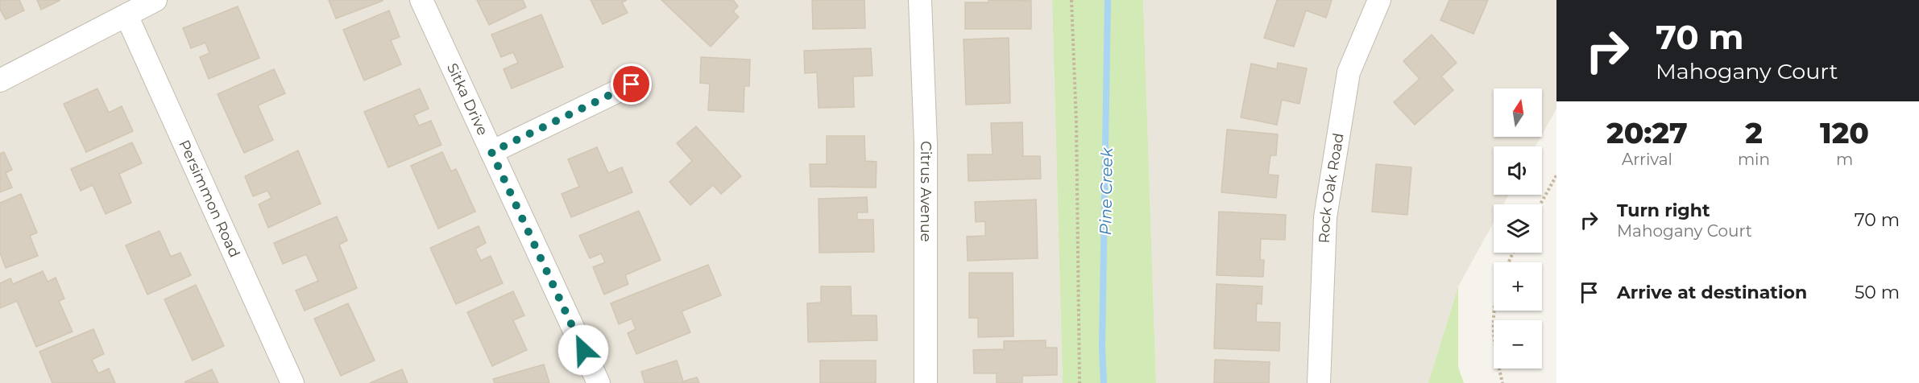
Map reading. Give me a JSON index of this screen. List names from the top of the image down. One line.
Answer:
{"streets":{"street":["Sitka Drive","Rock Oak Road","Citrus Avenue","Persimmon Road"]},"water":["Pine Creek"],"north":"top","page":{"turn":["70 m","Mahogany Court"],"map_buttons":["+","−"],"eta":["20:27","Arrival","2","min","120","m"],"list":[{"name":"Turn right","note":"Mahogany Court","value":"70 m"},{"name":"Arrive at destination","value":"50 m"}]}}
